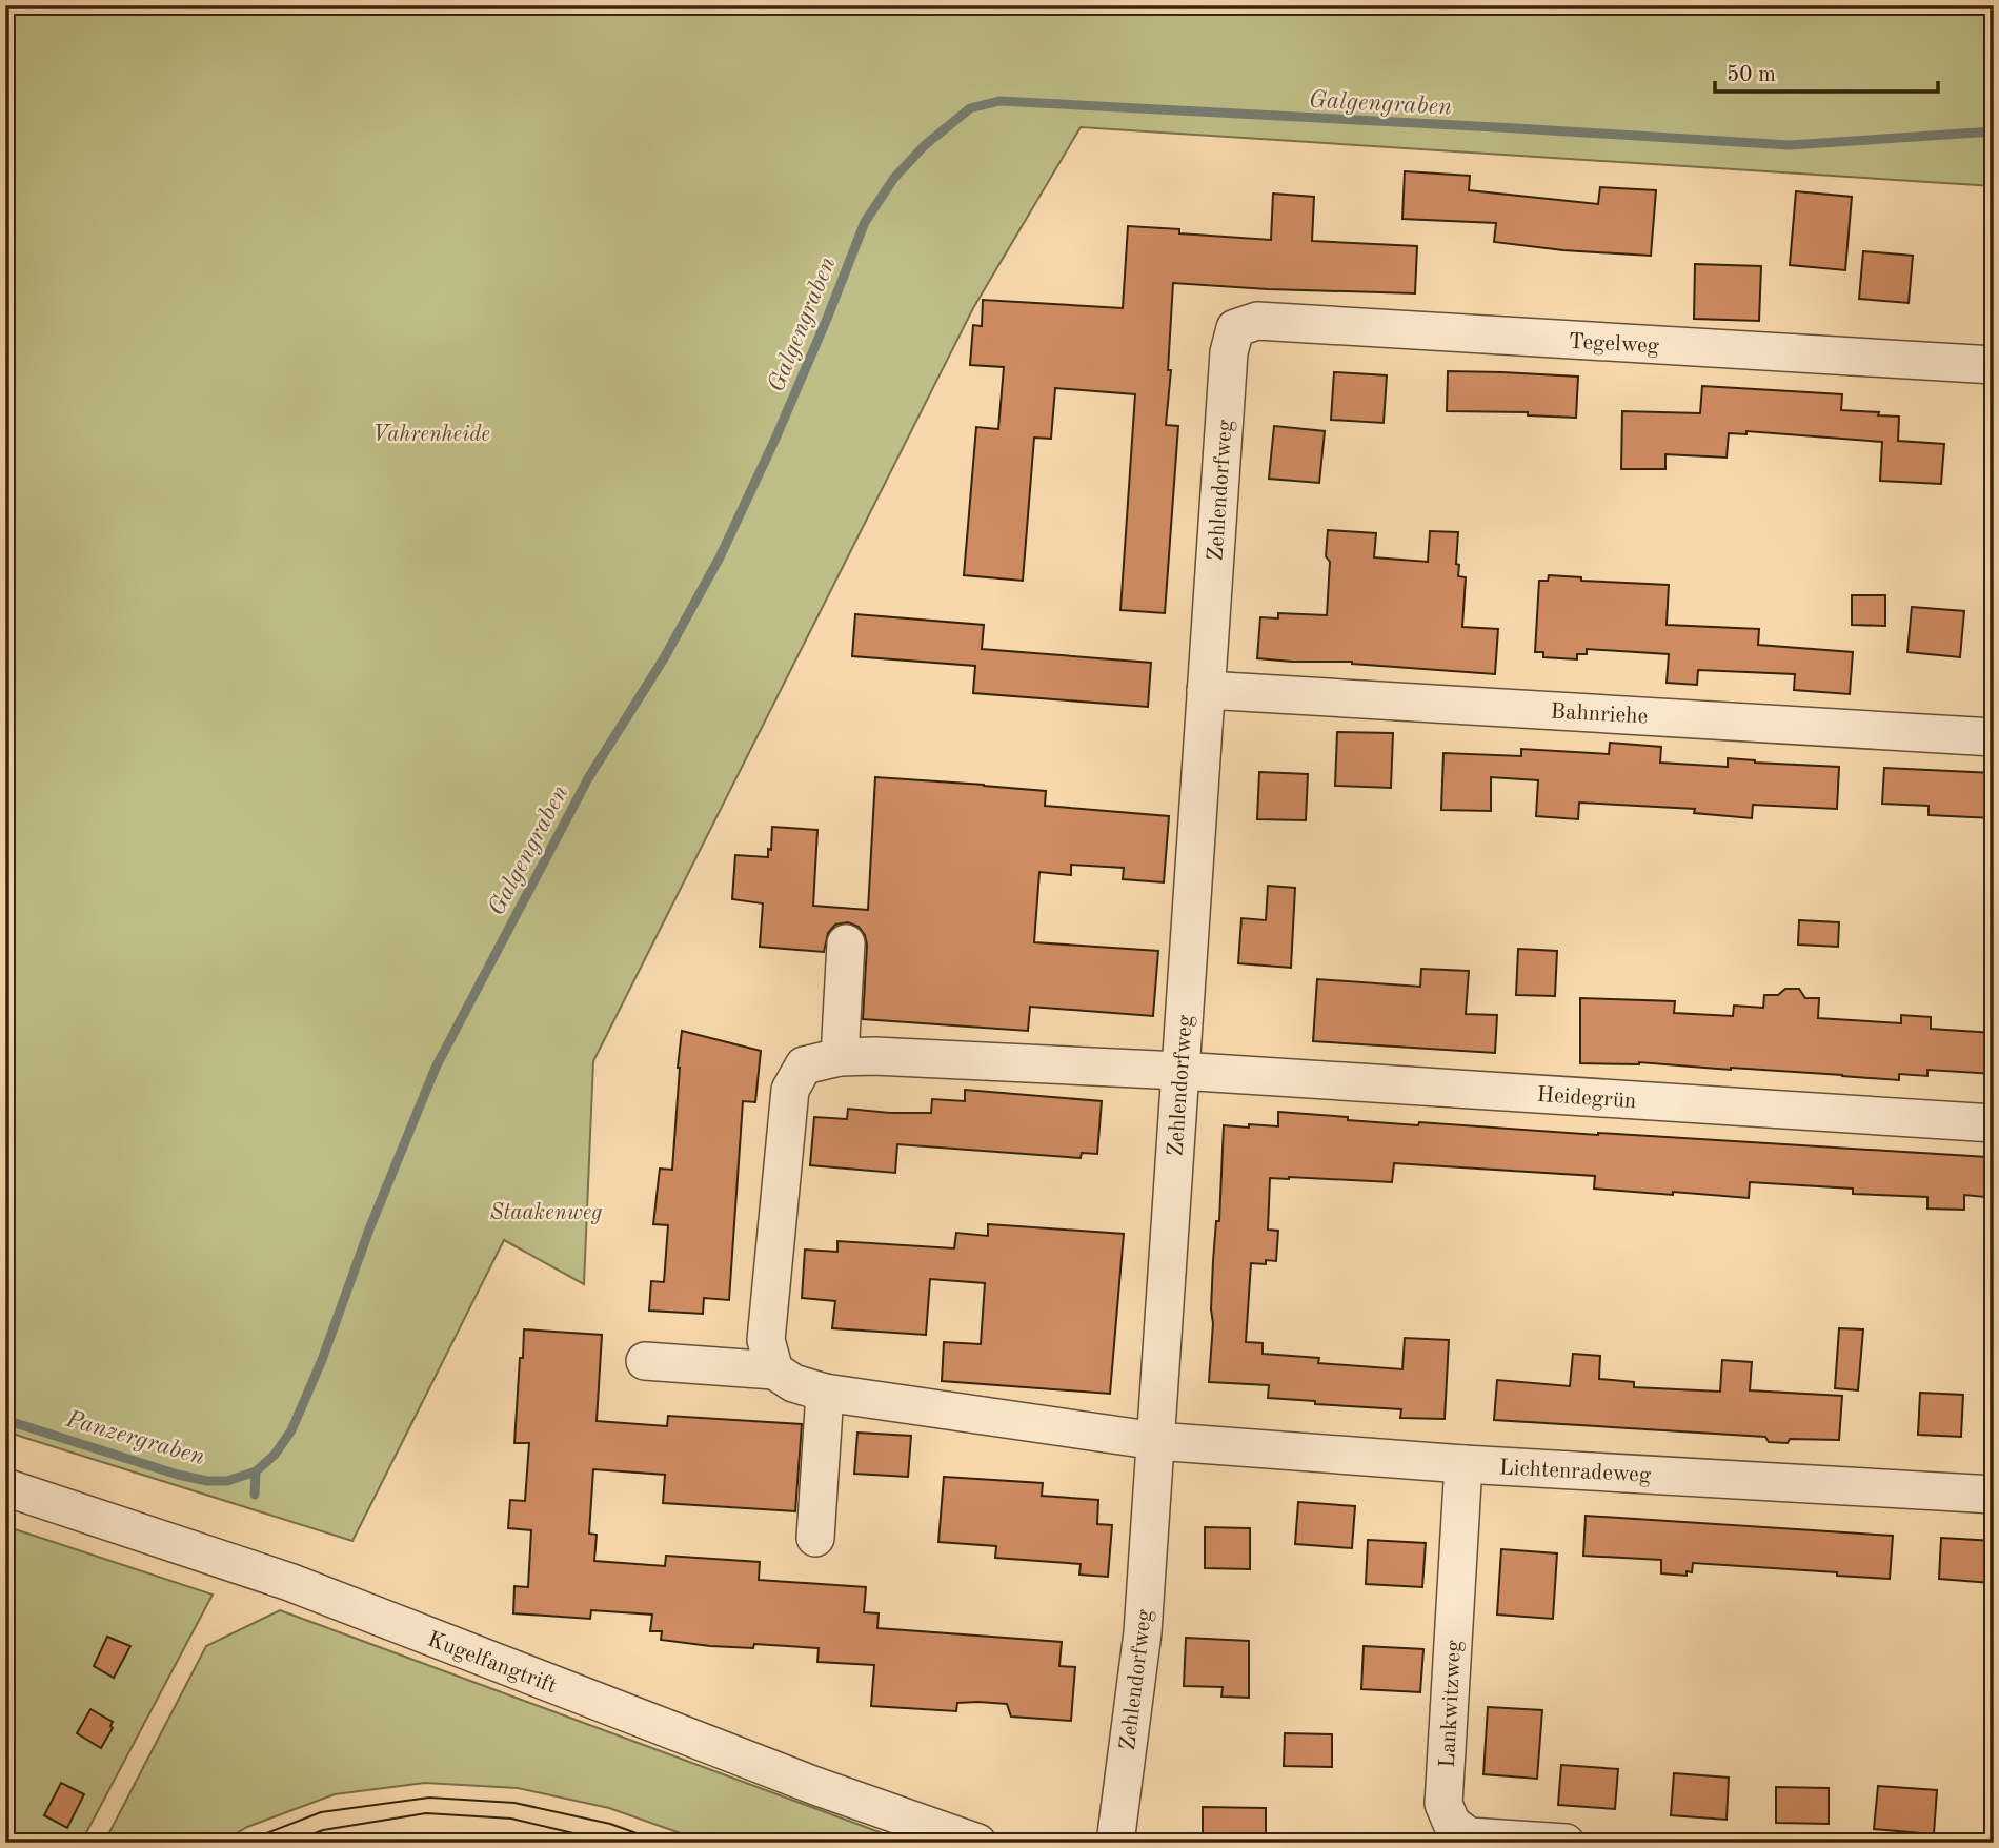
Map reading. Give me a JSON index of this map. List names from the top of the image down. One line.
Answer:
{"streets":{"street":["Tegelweg","Zehlendorfweg","Bahnriehe","Heidegrün","Lichtenradeweg","Kugelfangtrift","Lankwitzweg"]},"crossings":[["Tegelweg","Zehlendorfweg"],["Zehlendorfweg","Bahnriehe"],["Zehlendorfweg","Heidegrün"],["Zehlendorfweg","Lichtenradeweg"],["Lichtenradeweg","Lankwitzweg"]],"water":["Galgengraben","Panzergraben"],"parks":["Vahrenheide","Staakenweg"],"scale_bar":"50 m"}
